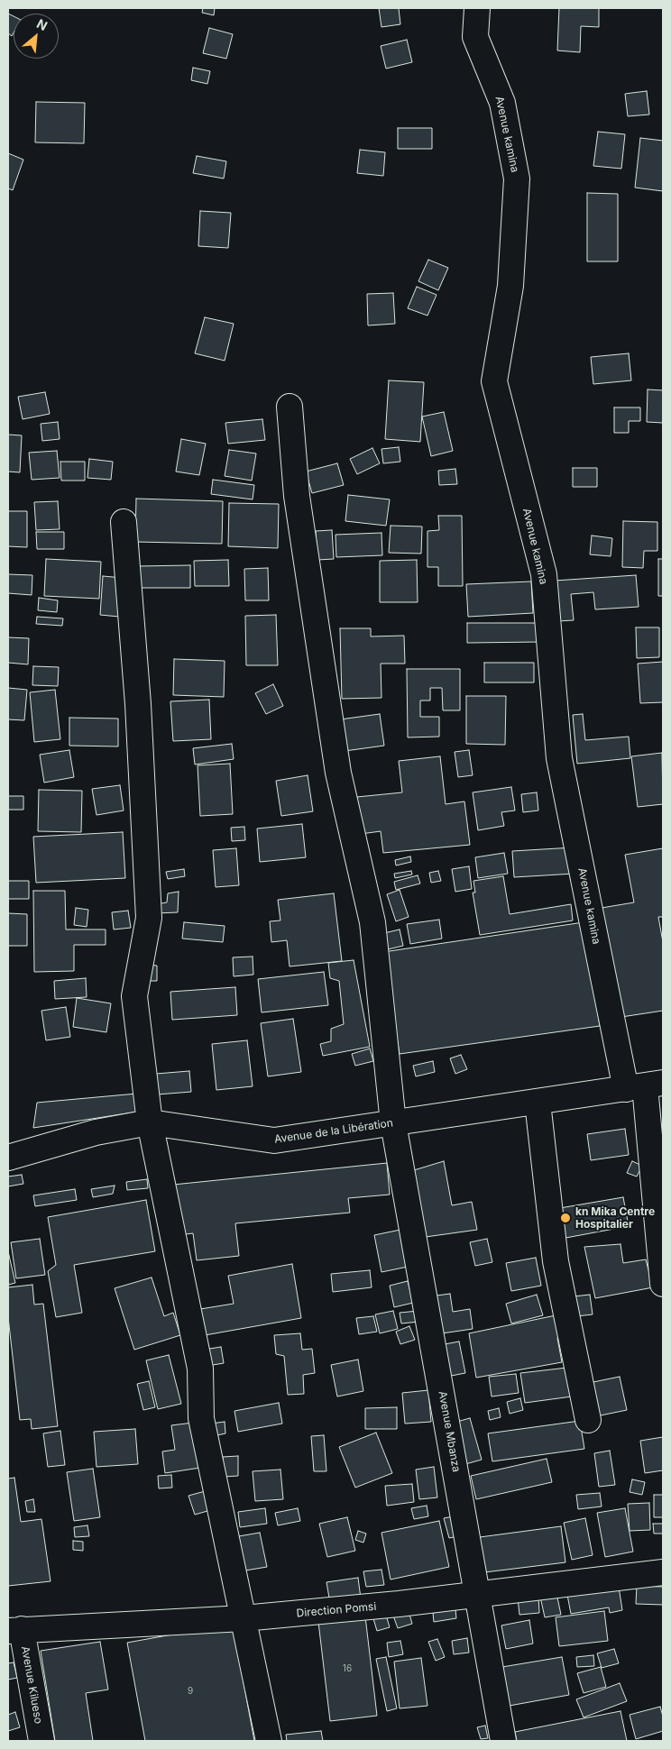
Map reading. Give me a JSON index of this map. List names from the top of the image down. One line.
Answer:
{"streets":{"main road":["Avenue kamina","Avenue de la Libération","Avenue Mbanza","Direction Pomsi","Avenue Kilueso"]},"crossings":[["Avenue kamina","Avenue de la Libération"],["Avenue de la Libération","Avenue Mbanza"],["Avenue Mbanza","Direction Pomsi"],["Direction Pomsi","Avenue Kilueso"]],"places":["kn Mika Centre Hospitalier"],"house_numbers":["16","9"],"north":"top right"}
